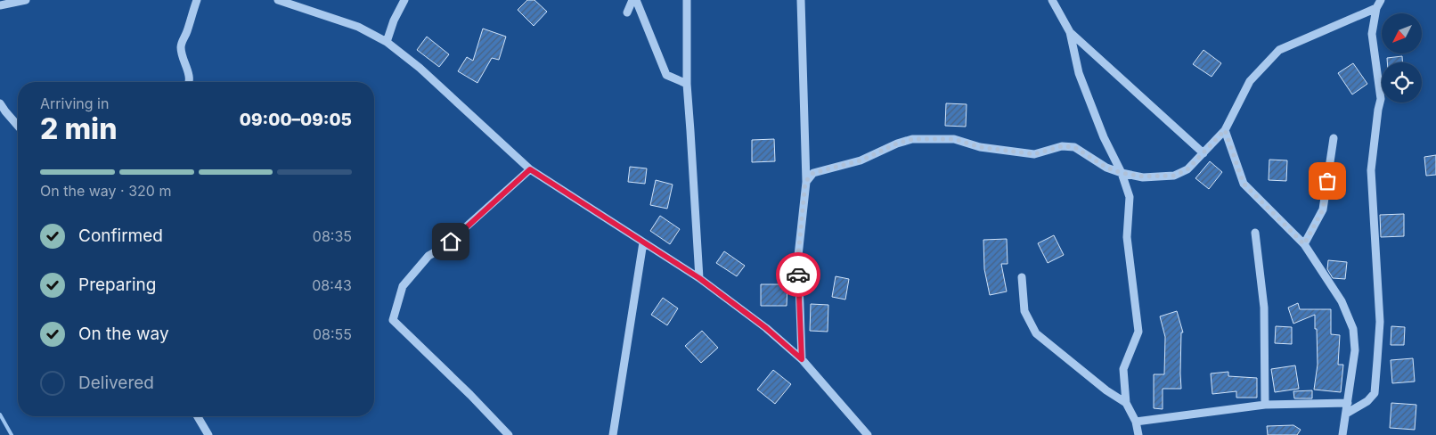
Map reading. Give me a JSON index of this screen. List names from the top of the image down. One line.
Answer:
{"north":"bottom left","page":{"heading":["2 min","Arriving in","09:00–09:05"],"bar":"On the way · 320 m","list":[["Confirmed","08:35"],["Preparing","08:43"],["On the way","08:55"],"Delivered"]}}
